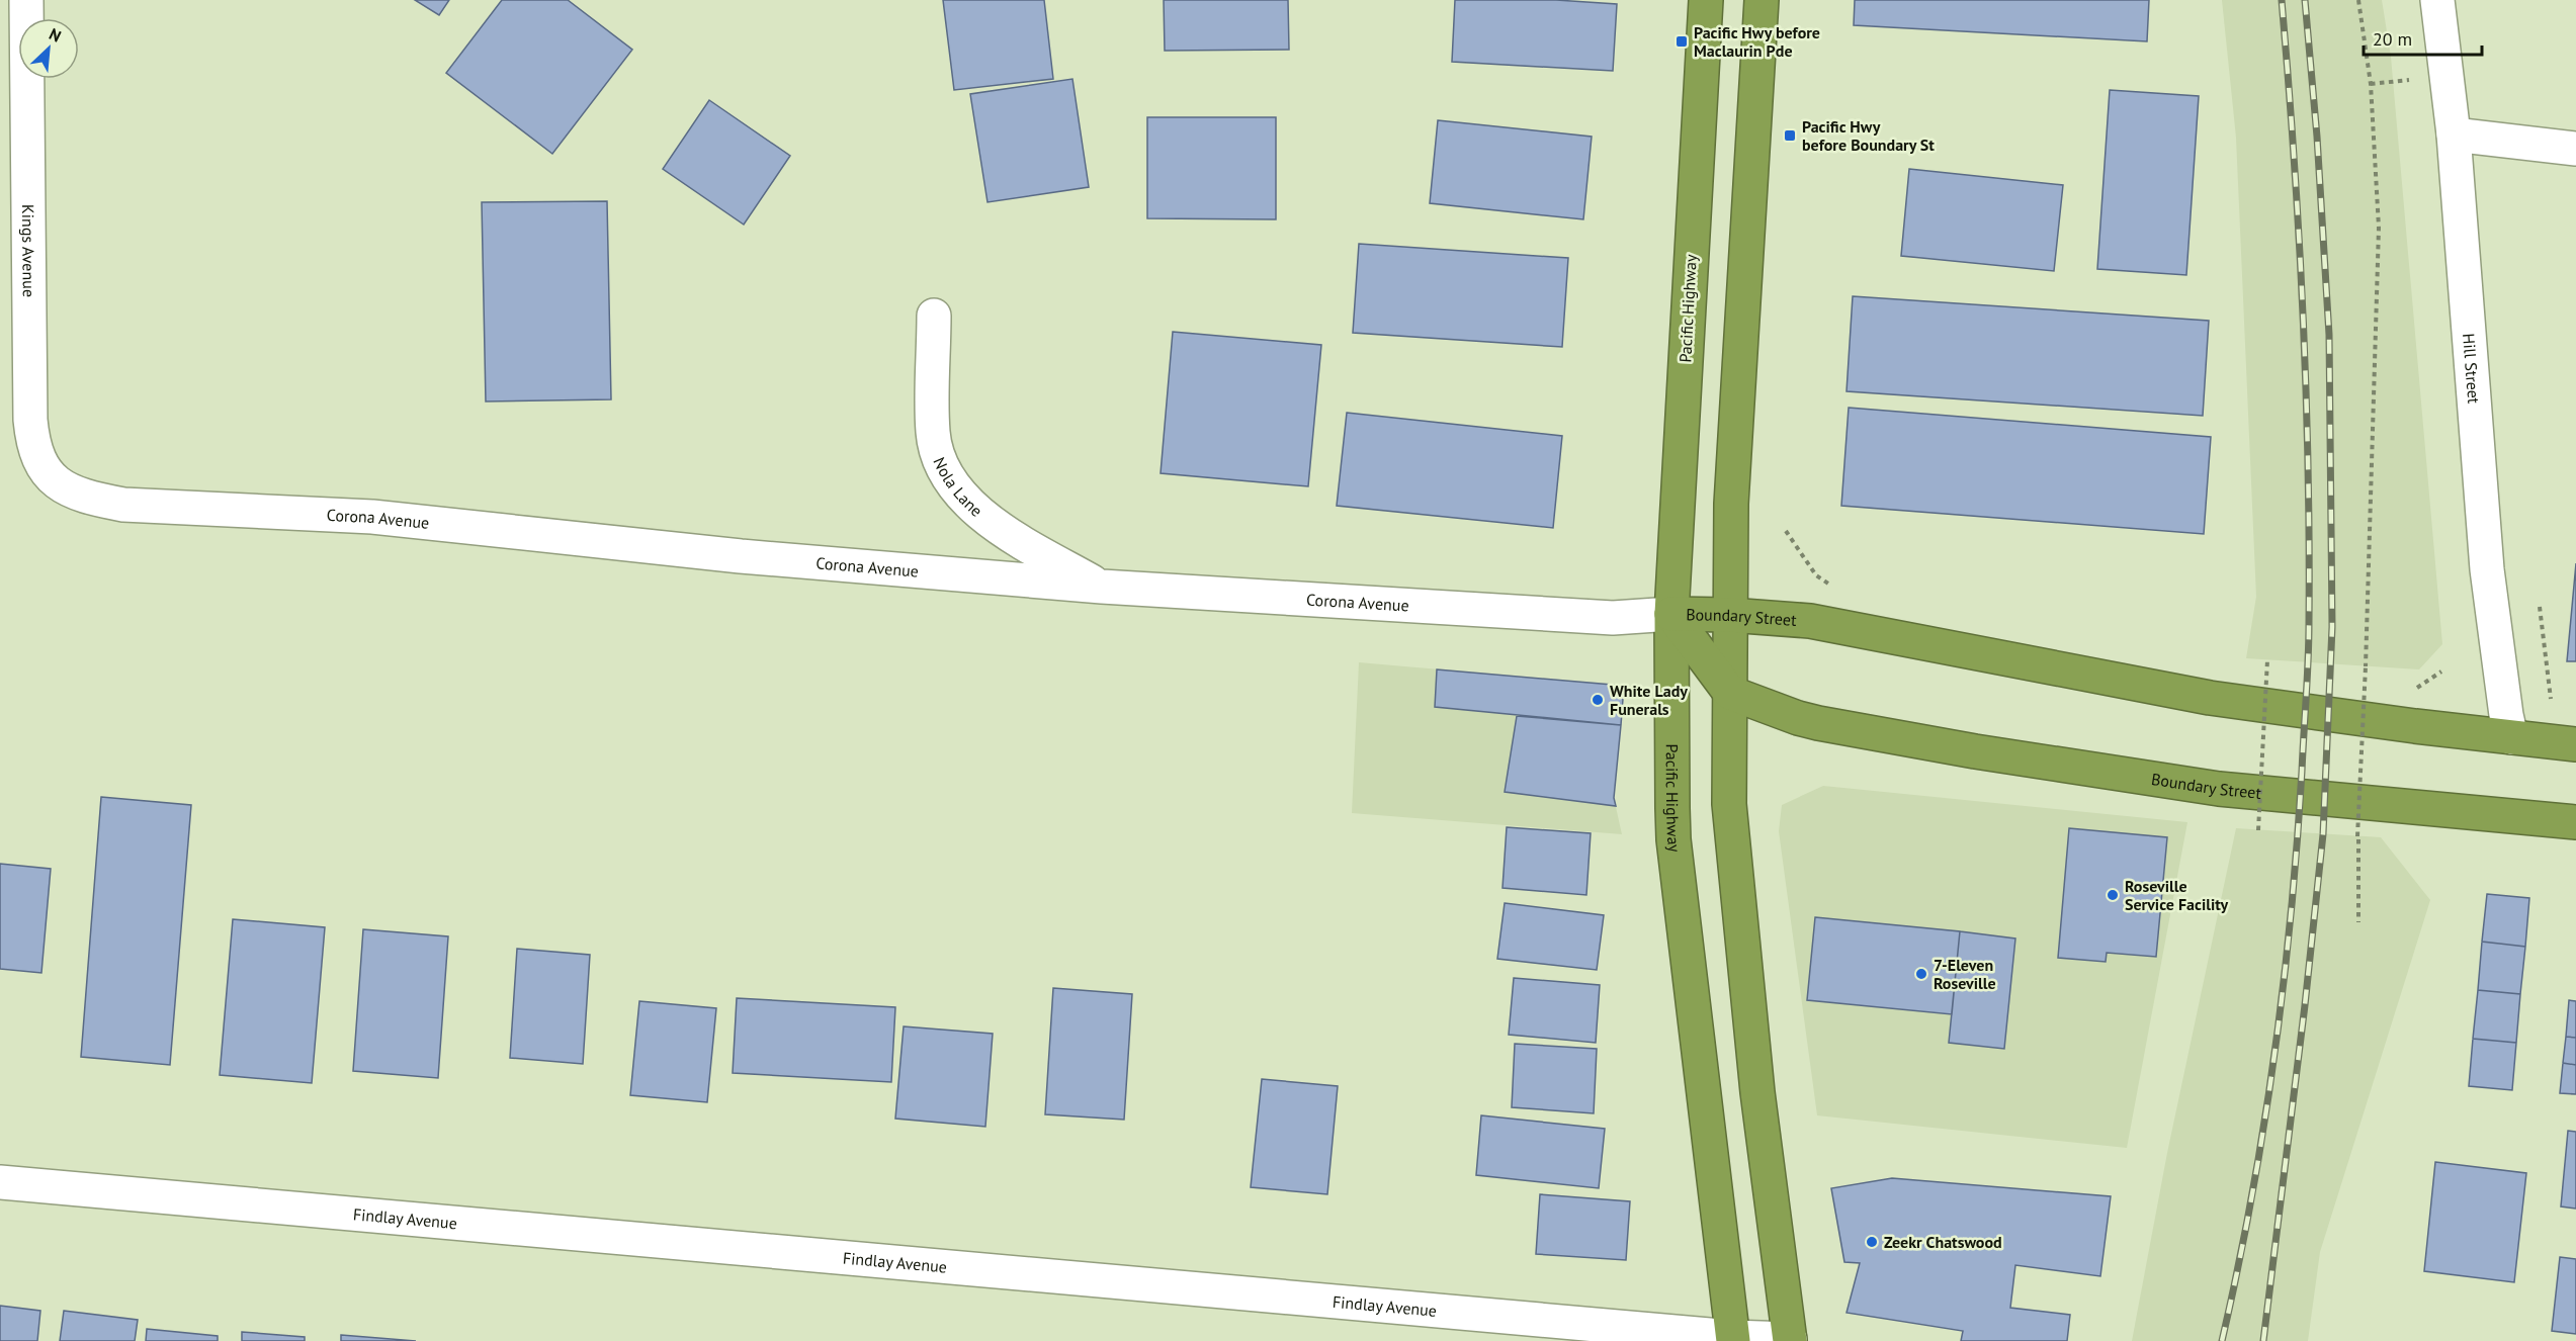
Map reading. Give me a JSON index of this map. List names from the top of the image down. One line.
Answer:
{"streets":{"highway":["Pacific Highway","Boundary Street"],"street":["Kings Avenue","Hill Street","Nola Lane","Corona Avenue","Findlay Avenue"]},"crossings":[["Kings Avenue","Corona Avenue"],["Pacific Highway","Corona Avenue"],["Pacific Highway","Boundary Street"],["Pacific Highway","Findlay Avenue"],["Hill Street","Boundary Street"],["Nola Lane","Corona Avenue"],["Corona Avenue","Boundary Street"]],"places":{"transit":["Pacific Hwy before Maclaurin Pde","Pacific Hwy before Boundary St"],"other":["White Lady Funerals","Roseville Service Facility","7-Eleven Roseville","Zeekr Chatswood"]},"scale_bar":"20 m","north":"top right"}
